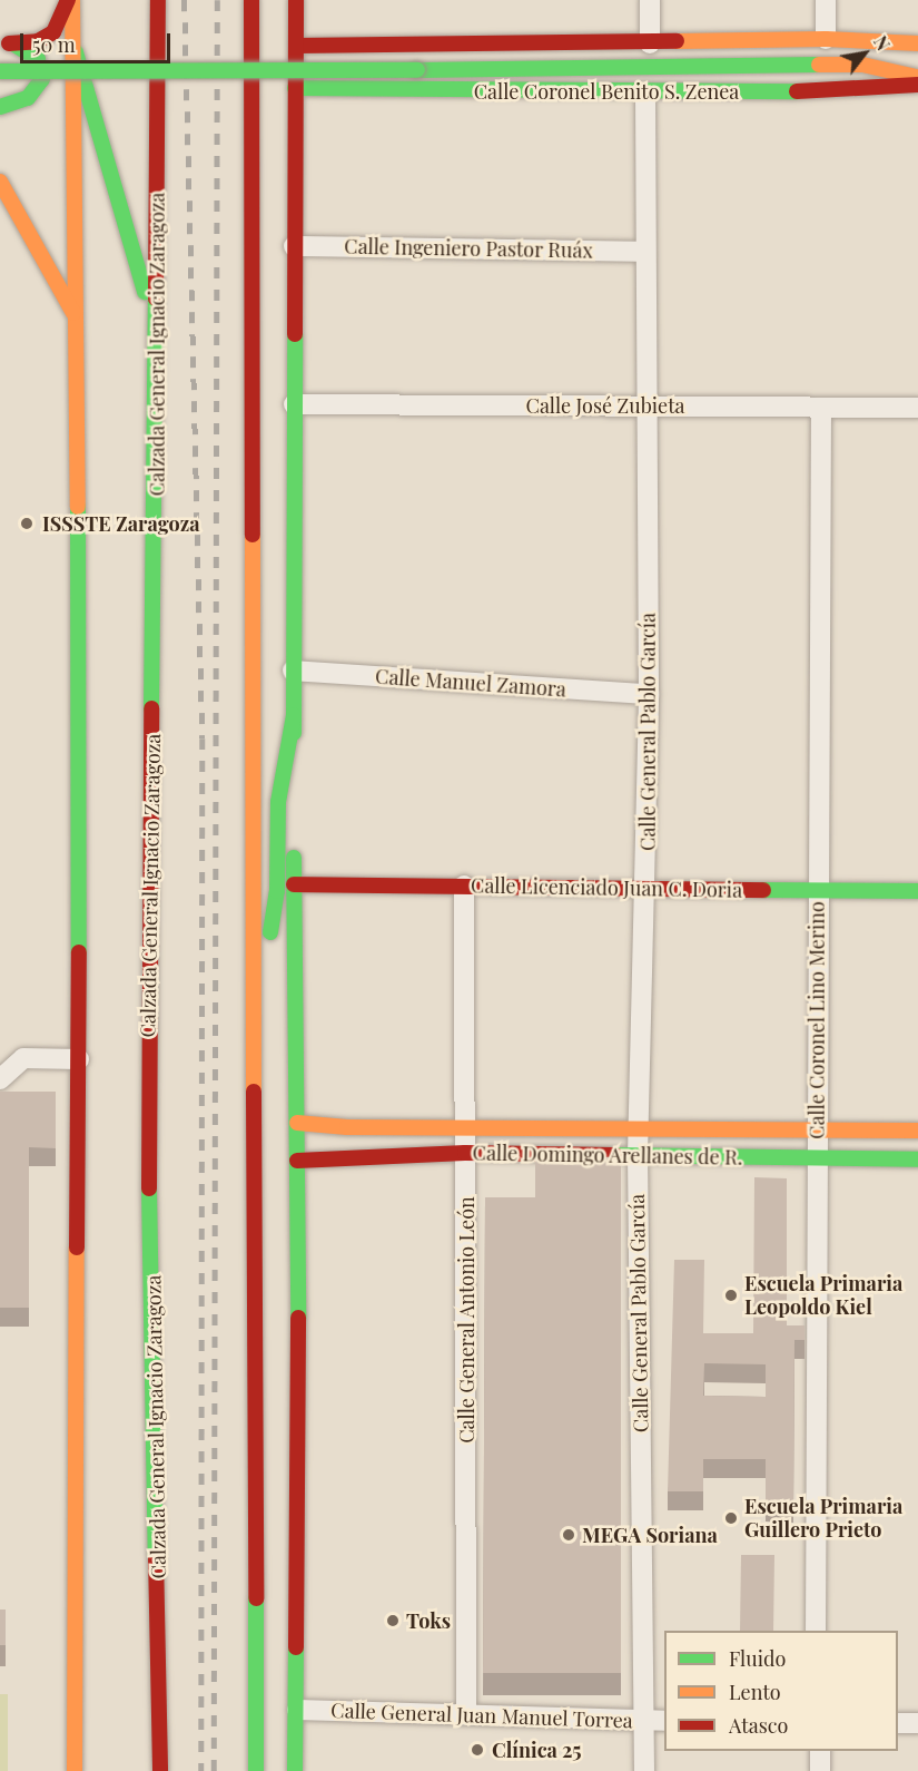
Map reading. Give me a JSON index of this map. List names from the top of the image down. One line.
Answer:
{"streets":{"main road":["Calle Coronel Benito S. Zenea","Calzada General Ignacio Zaragoza","Calle Licenciado Juan C. Doria","Calle Domingo Arellanes de R."],"street":["Calle Ingeniero Pastor Ruáx","Calle José Zubieta","Calle Manuel Zamora","Calle General Pablo García","Calle Coronel Lino Merino","Calle General Antonio León","Calle General Juan Manuel Torrea"]},"crossings":[["Calle Coronel Benito S. Zenea","Calle General Pablo García"],["Calle Ingeniero Pastor Ruáx","Calle General Pablo García"],["Calle José Zubieta","Calle General Pablo García"],["Calle José Zubieta","Calle Coronel Lino Merino"],["Calle Manuel Zamora","Calle General Pablo García"],["Calle General Pablo García","Calle Licenciado Juan C. Doria"],["Calle General Pablo García","Calle Domingo Arellanes de R."],["Calle General Pablo García","Calle General Juan Manuel Torrea"],["Calle Licenciado Juan C. Doria","Calle Coronel Lino Merino"],["Calle Licenciado Juan C. Doria","Calle General Antonio León"],["Calle Coronel Lino Merino","Calle Domingo Arellanes de R."],["Calle Domingo Arellanes de R.","Calle General Antonio León"],["Calle General Antonio León","Calle General Juan Manuel Torrea"]],"places":["ISSSTE Zaragoza","Escuela Primaria Leopoldo Kiel","Escuela Primaria Guillero Prieto","MEGA Soriana","Toks","Clínica 25"],"legend":["Fluido","Lento","Atasco"],"scale_bar":"50 m","north":"top right"}
